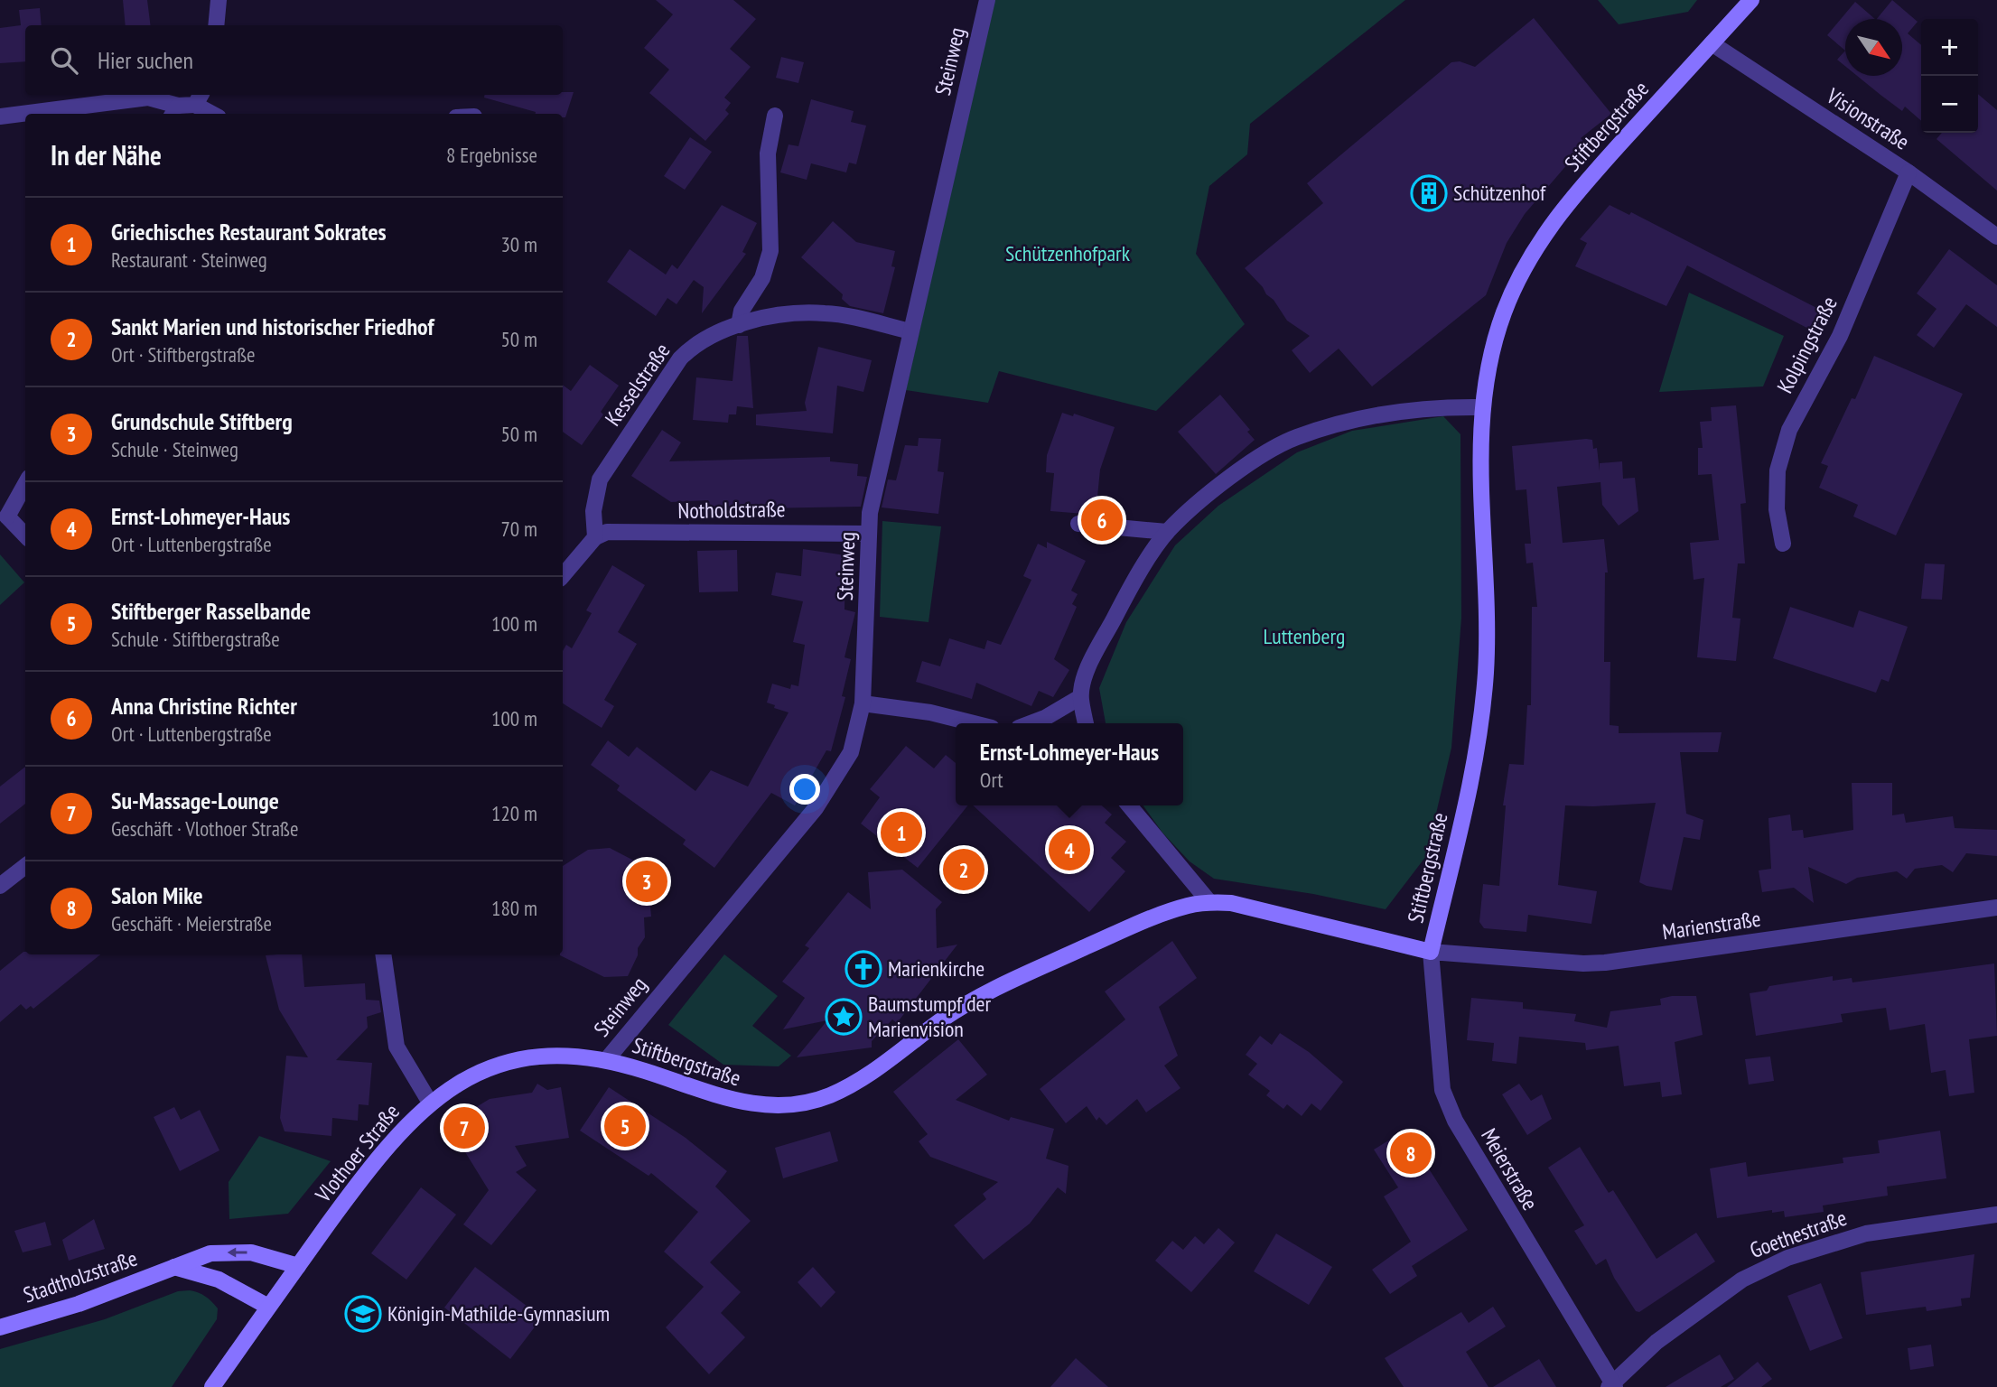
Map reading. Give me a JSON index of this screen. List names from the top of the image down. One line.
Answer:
{"streets":{"street":["Steinweg","Visionstraße","Stiftbergstraße","Kolpingstraße","Kesselstraße","Notholdstraße","Marienstraße","Vlothoer Straße","Meierstraße","Goethestraße","Stadtholzstraße"]},"crossings":[["Steinweg","Stiftbergstraße"],["Steinweg","Kesselstraße"],["Steinweg","Notholdstraße"],["Steinweg","Vlothoer Straße"],["Visionstraße","Stiftbergstraße"],["Visionstraße","Kolpingstraße"],["Stiftbergstraße","Marienstraße"],["Stiftbergstraße","Vlothoer Straße"],["Stiftbergstraße","Meierstraße"],["Kesselstraße","Notholdstraße"],["Marienstraße","Meierstraße"],["Vlothoer Straße","Stadtholzstraße"],["Meierstraße","Goethestraße"]],"parks":["Schützenhofpark","Luttenberg"],"places":{"building":["Schützenhof"],"church":["Marienkirche"],"place":["Baumstumpf der Marienvision"],"school or university":["Königin-Mathilde-Gymnasium"]},"north":"bottom right","page":{"map_buttons":["+","−"],"search":"Hier suchen","heading":["In der Nähe","8 Ergebnisse"],"list":[{"mark":"1","name":"Griechisches Restaurant Sokrates","note":"Restaurant · Steinweg","value":"30 m"},{"mark":"2","name":"Sankt Marien und historischer Friedhof","note":"Ort · Stiftbergstraße","value":"50 m"},{"mark":"3","name":"Grundschule Stiftberg","note":"Schule · Steinweg","value":"50 m"},{"mark":"4","name":"Ernst-Lohmeyer-Haus","note":"Ort · Luttenbergstraße","value":"70 m"},{"mark":"5","name":"Stiftberger Rasselbande","note":"Schule · Stiftbergstraße","value":"100 m"},{"mark":"6","name":"Anna Christine Richter","note":"Ort · Luttenbergstraße","value":"100 m"},{"mark":"7","name":"Su-Massage-Lounge","note":"Geschäft · Vlothoer Straße","value":"120 m"},{"mark":"8","name":"Salon Mike","note":"Geschäft · Meierstraße","value":"180 m"}],"pins":["6","1","4","2","3","5","7","8"],"popup":["Ernst-Lohmeyer-Haus","Ort"]}}
